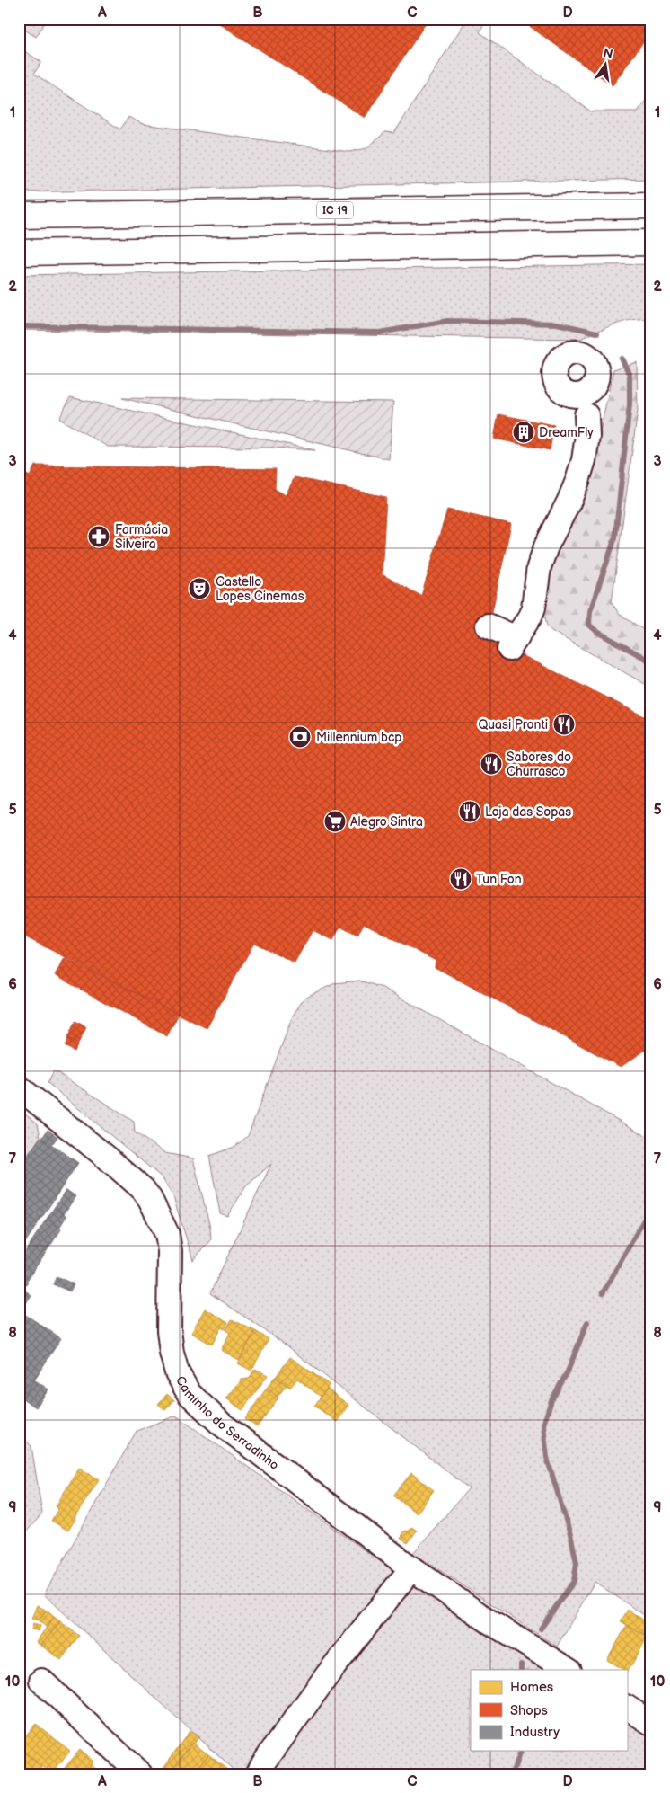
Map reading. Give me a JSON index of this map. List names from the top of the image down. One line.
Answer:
{"streets":{"highway":["IC 19"],"street":["Caminho do Serradinho"]},"places":{"building":["DreamFly"],"pharmacy":["Farmácia Silveira"],"theatre":["Castello Lopes Cinemas"],"restaurant":["Quasi Pronti","Sabores do Churrasco","Loja das Sopas","Tun Fon"],"bank":["Millennium bcp"],"supermarket":["Alegro Sintra"]},"legend":["Homes","Shops","Industry"],"north":"top","grid":{"columns":["A","B","C","D"],"rows":["1","2","3","4","5","6","7","8","9","10"]}}
